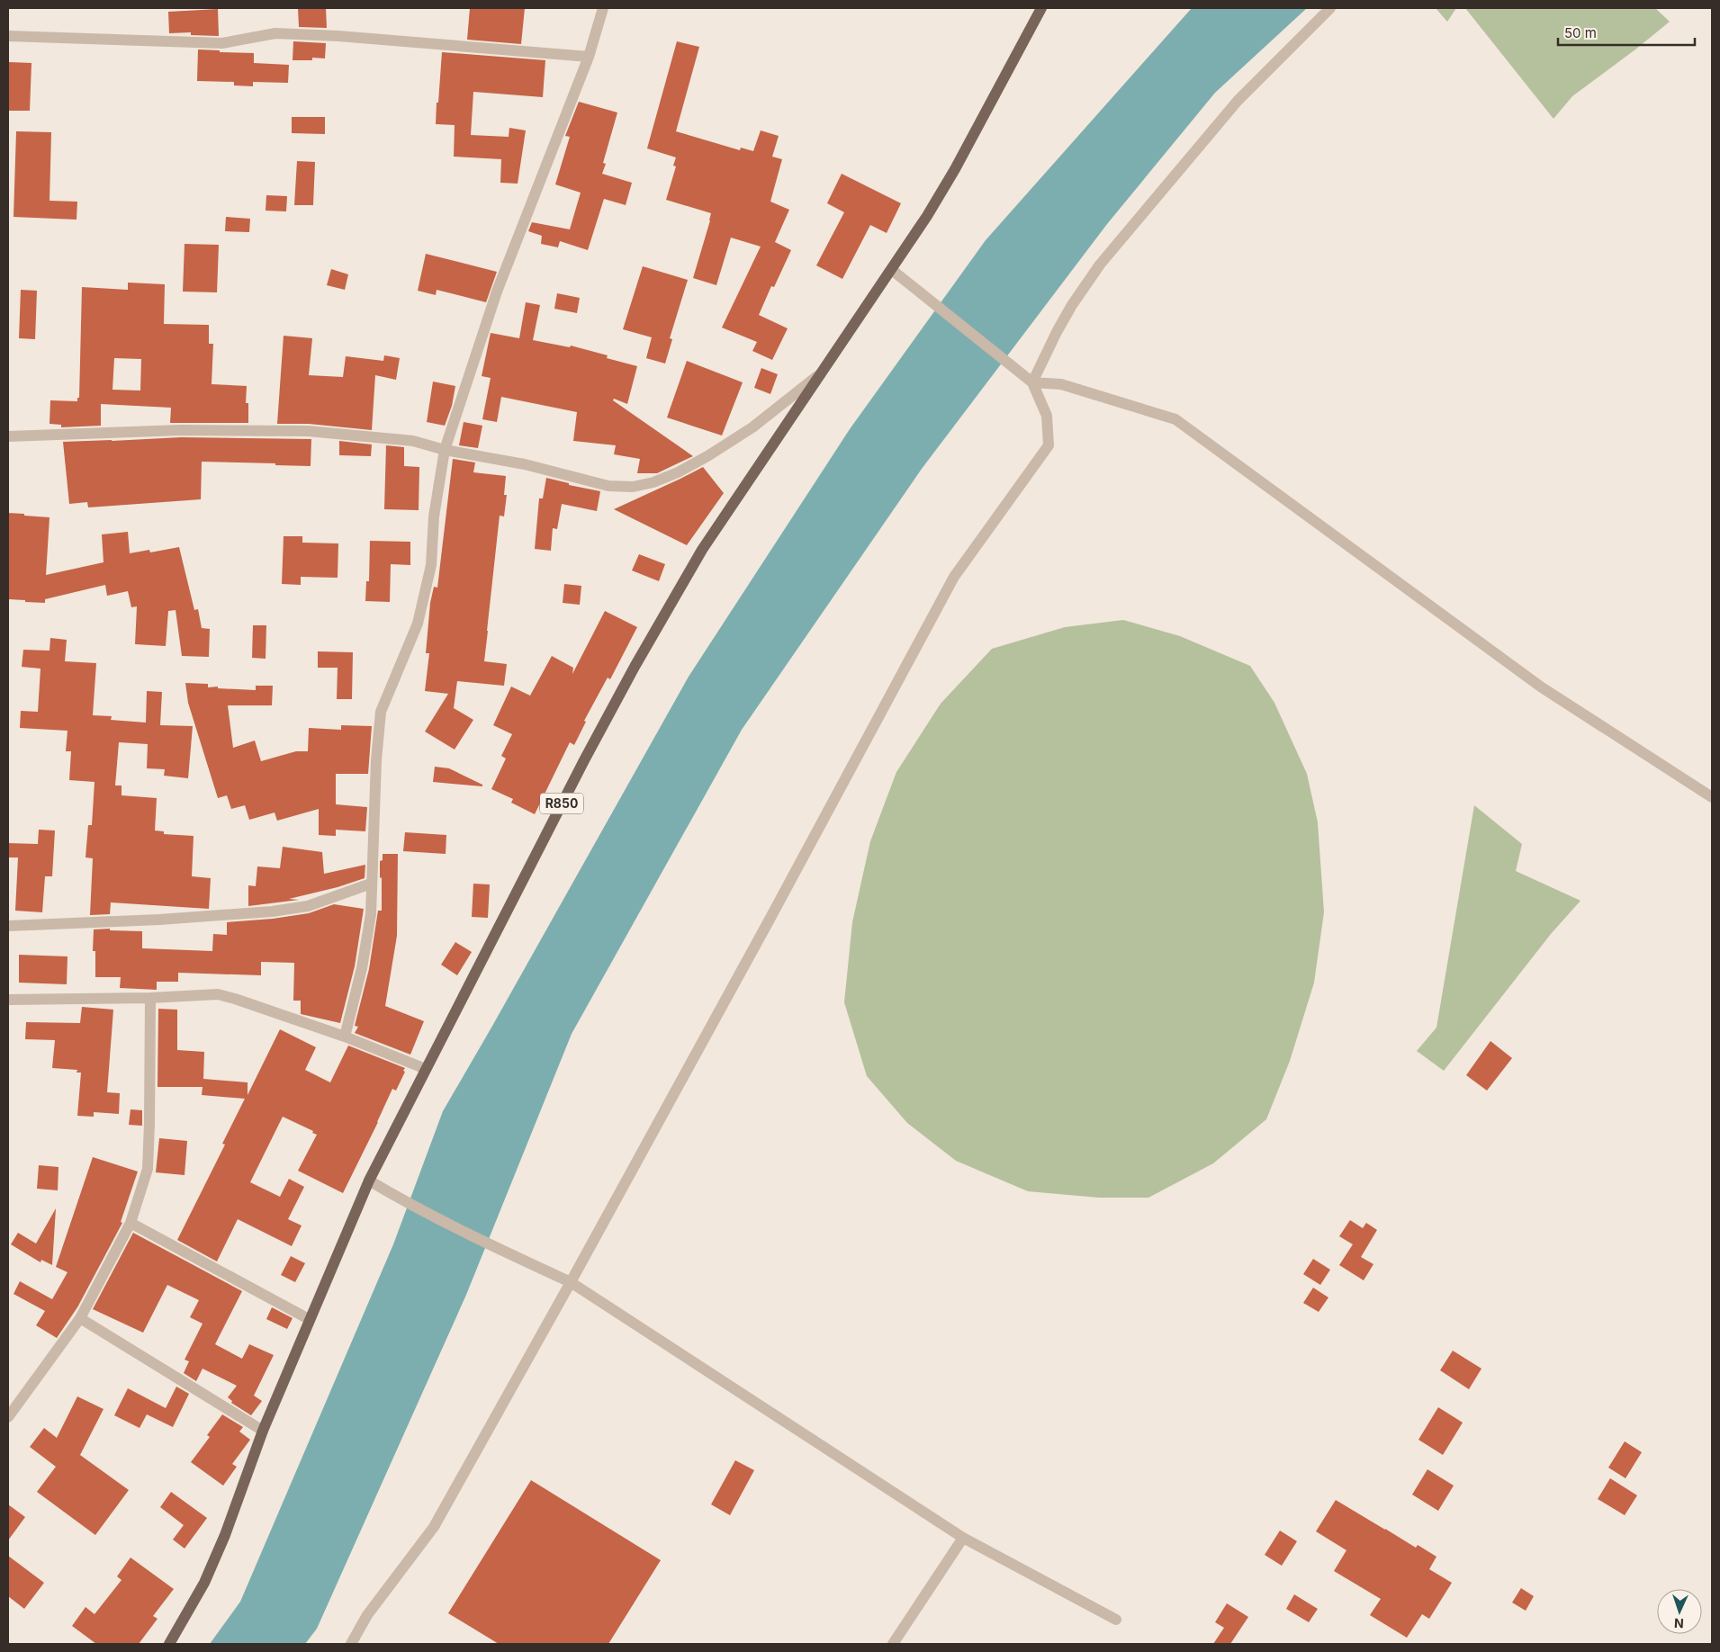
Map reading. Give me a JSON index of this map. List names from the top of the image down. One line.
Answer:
{"streets":{"main road":["R850"]},"scale_bar":"50 m","north":"bottom"}
